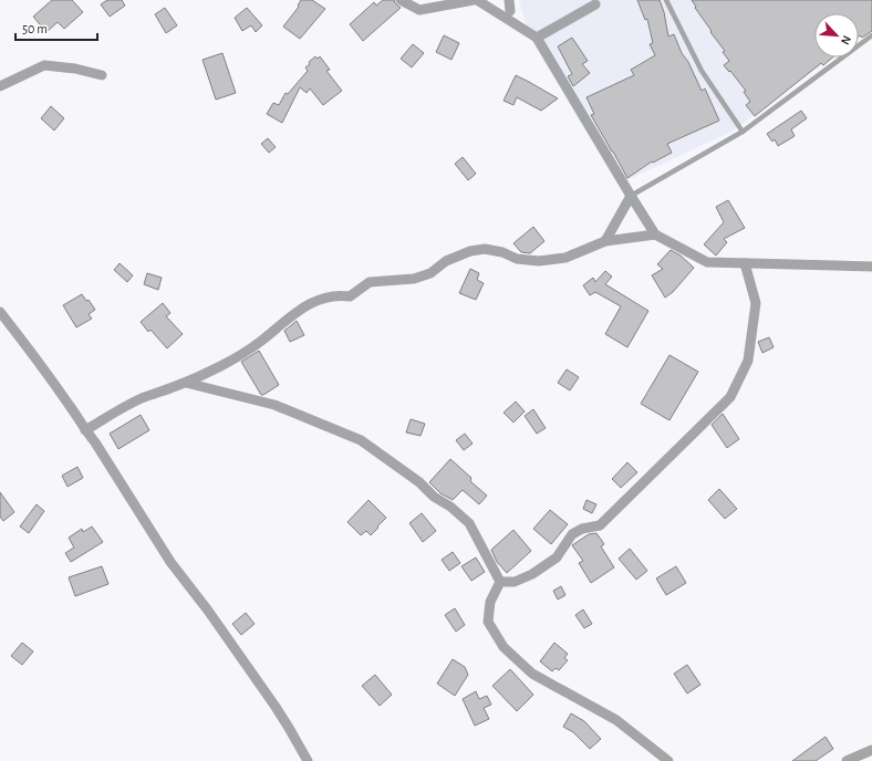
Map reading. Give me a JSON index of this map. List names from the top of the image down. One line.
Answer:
{"scale_bar":"50 m","north":"bottom right"}
